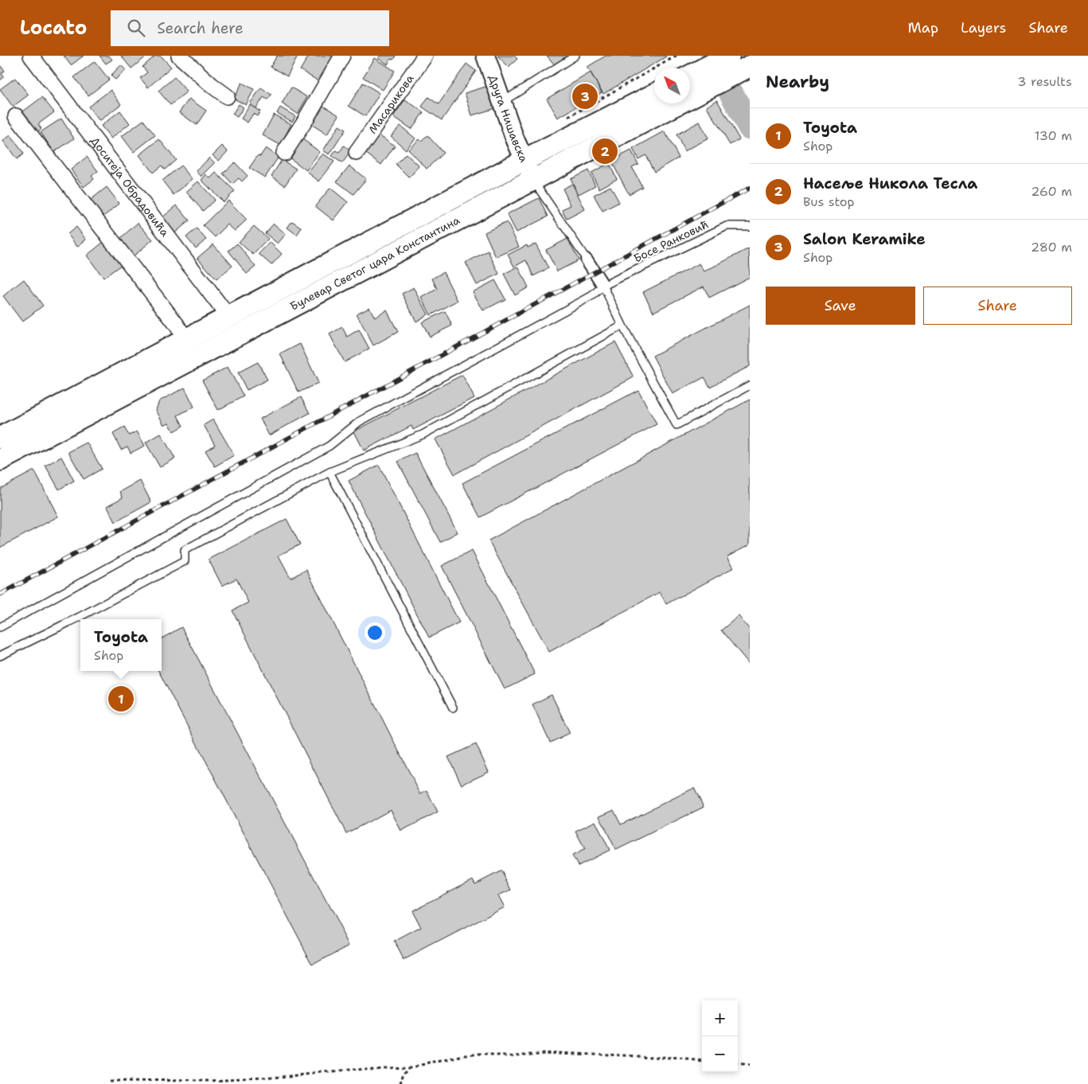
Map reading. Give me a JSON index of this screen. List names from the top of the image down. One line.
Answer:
{"streets":{"main road":["Булевар Светог цара Константина"],"street":["Масарикова","Друга Нишавска","Доситеја Обрадовића"],"lane":["Босе Ранковић"]},"crossings":[["Друга Нишавска","Булевар Светог цара Константина"],["Доситеја Обрадовића","Булевар Светог цара Константина"]],"north":"top left","page":{"header":"Locato","search":"Search here","nav":["Map","Layers","Share"],"heading":["Nearby","3 results"],"pins":["3","2","1"],"list":[{"mark":"1","name":"Toyota","note":"Shop","value":"130 m"},{"mark":"2","name":"Насеље Никола Тесла","note":"Bus stop","value":"260 m"},{"mark":"3","name":"Salon Keramike","note":"Shop","value":"280 m"}],"buttons":["Save","Share"],"popup":["Toyota","Shop"],"map_buttons":["+","−"]}}
